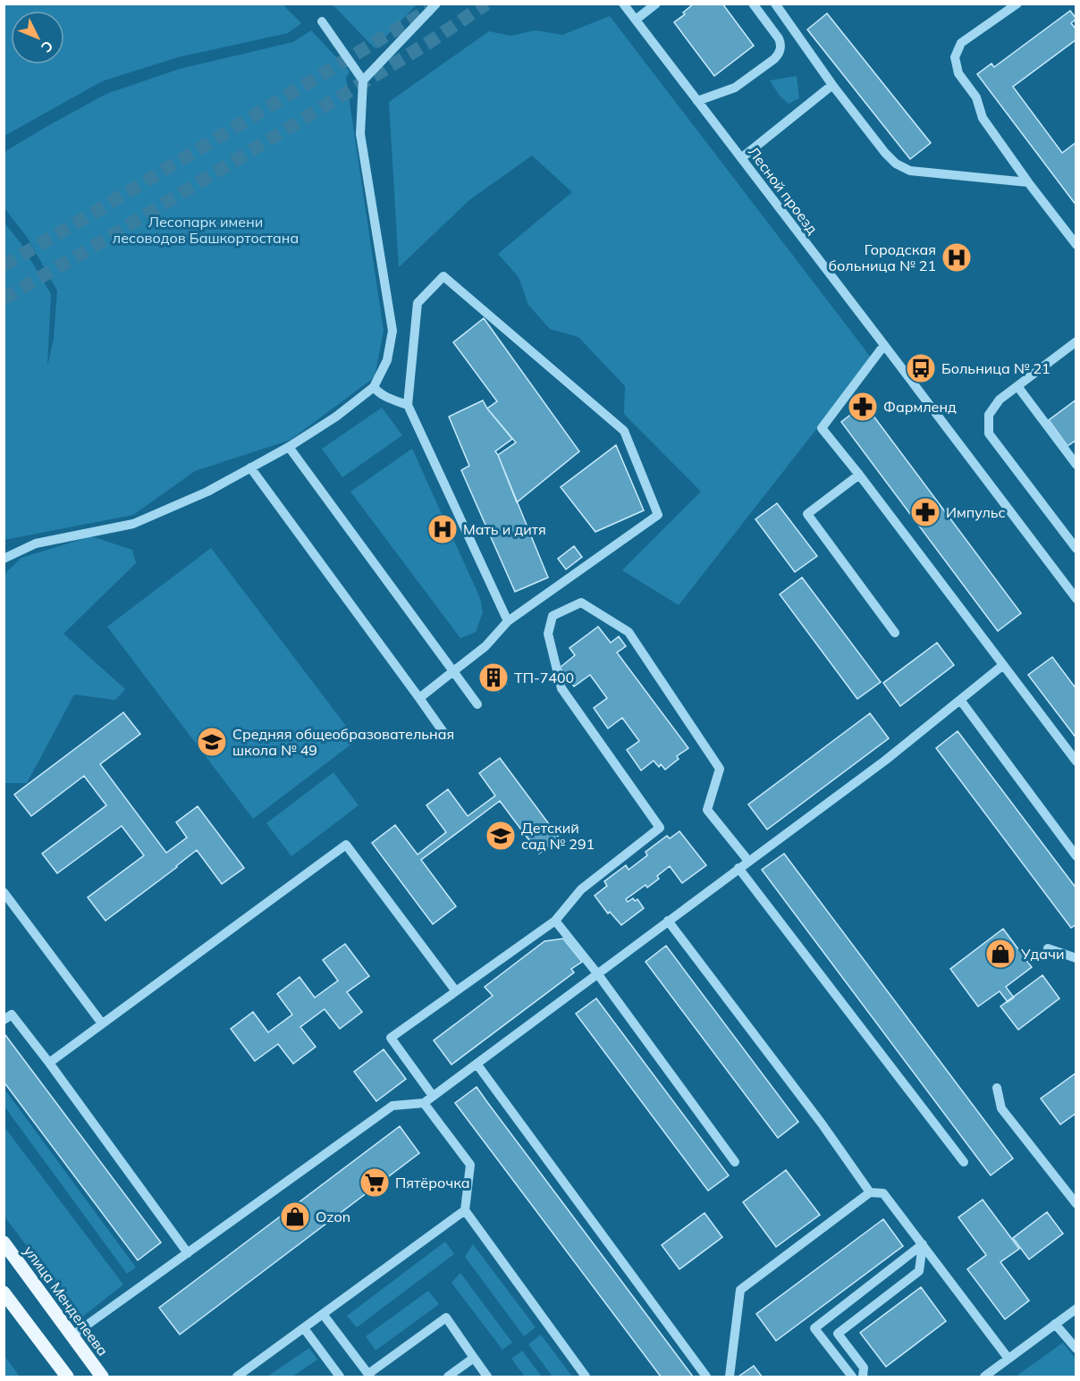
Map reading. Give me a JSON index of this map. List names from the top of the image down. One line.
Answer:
{"streets":{"main road":["улица Менделеева"],"street":["Лесной проезд"]},"parks":["Лесопарк имени лесоводов Башкортостана"],"places":{"hospital":["Городская больница № 21","Мать и дитя"],"bus stop":["Больница № 21"],"pharmacy":["Фармленд","Импульс"],"building":["ТП-7400"],"school or university":["Средняя общеобразовательная школа № 49","Детский сад № 291"],"shop":["Удачи","Ozon"],"supermarket":["Пятёрочка"]},"north":"bottom right"}
